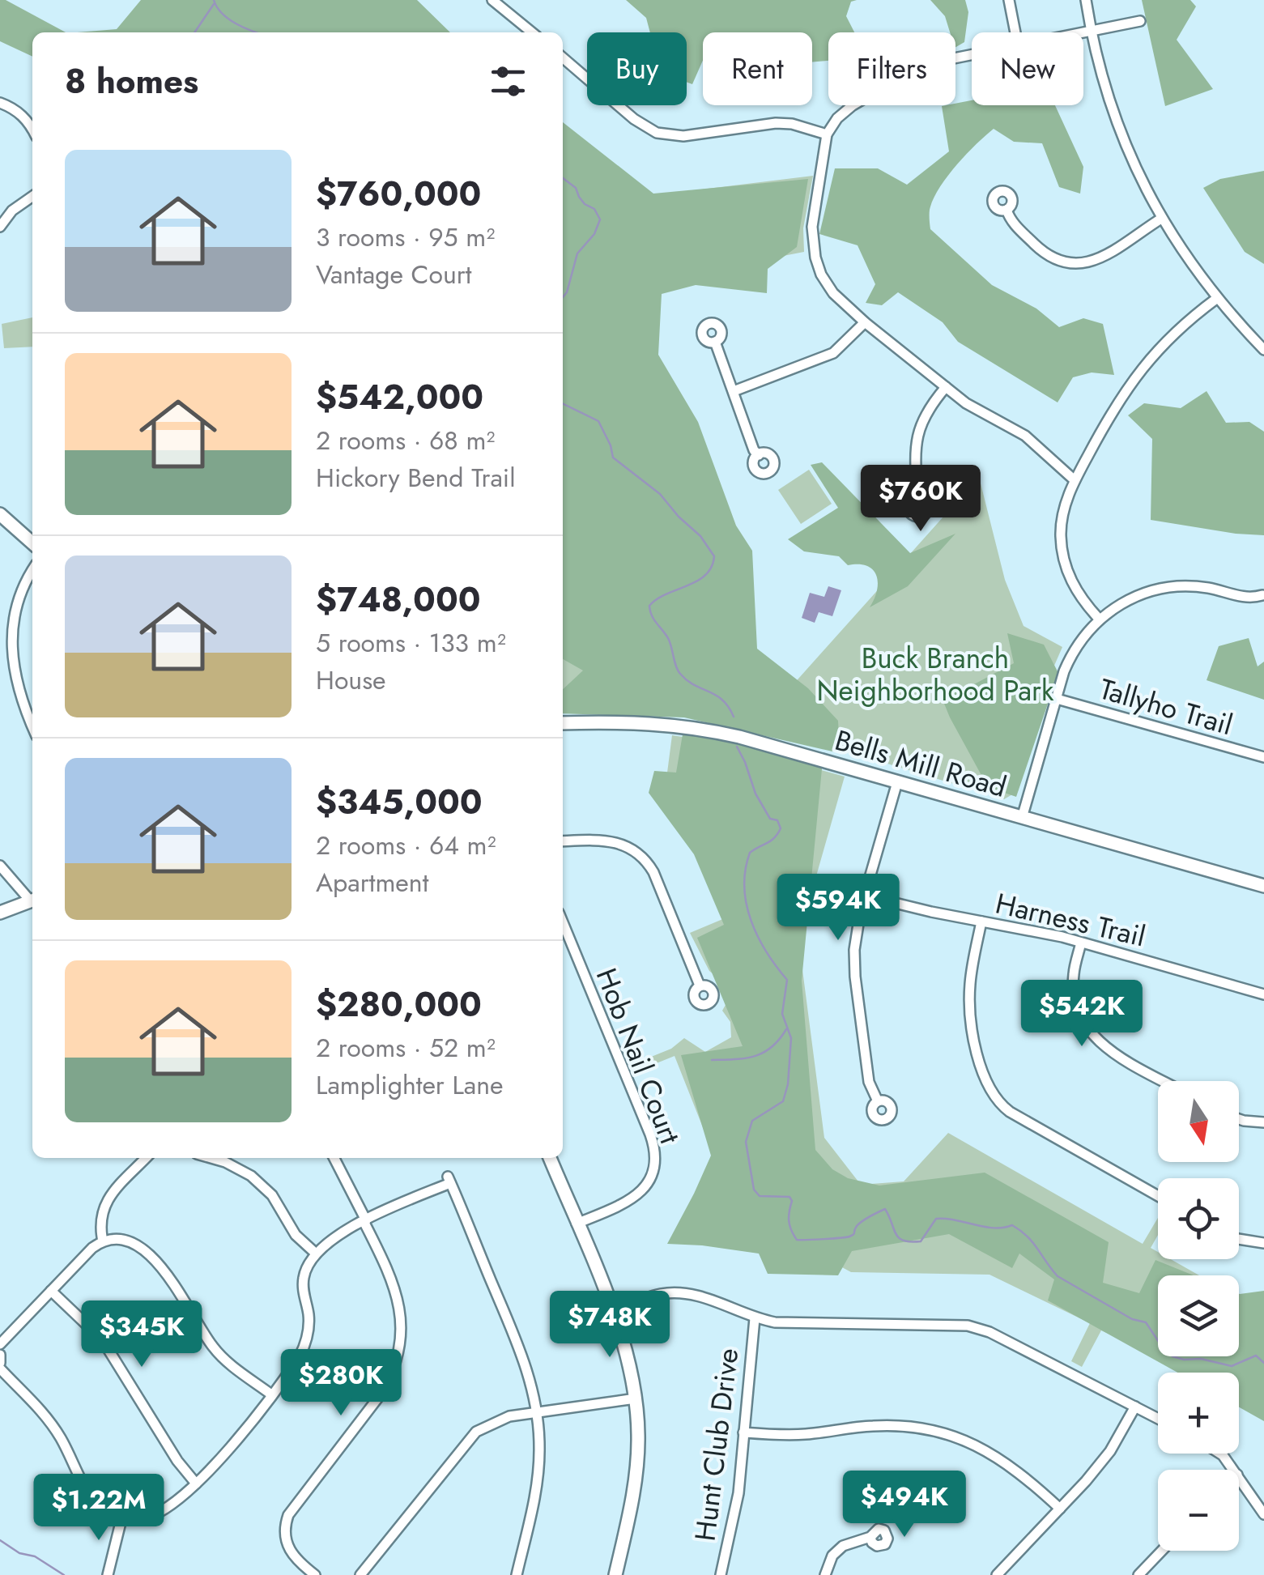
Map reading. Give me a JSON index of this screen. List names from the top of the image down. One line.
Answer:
{"streets":{"street":["Tallyho Trail","Bells Mill Road","Harness Trail","Hob Nail Court","Hunt Club Drive"]},"parks":["Buck Branch Neighborhood Park"],"north":"bottom","page":{"chip":["Buy","Rent","Filters","New"],"heading":"8 homes","list":[{"name":"$760,000","note":"3 rooms · 95 m² · Vantage Court"},{"name":"$542,000","note":"2 rooms · 68 m² · Hickory Bend Trail"},{"name":"$748,000","note":"5 rooms · 133 m² · House"},{"name":"$345,000","note":"2 rooms · 64 m² · Apartment"},{"name":"$280,000","note":"2 rooms · 52 m² · Lamplighter Lane"}],"price":["$760K","$594K","$542K","$748K","$345K","$280K","$494K","$1.22M"],"map_buttons":["+","−"]}}
